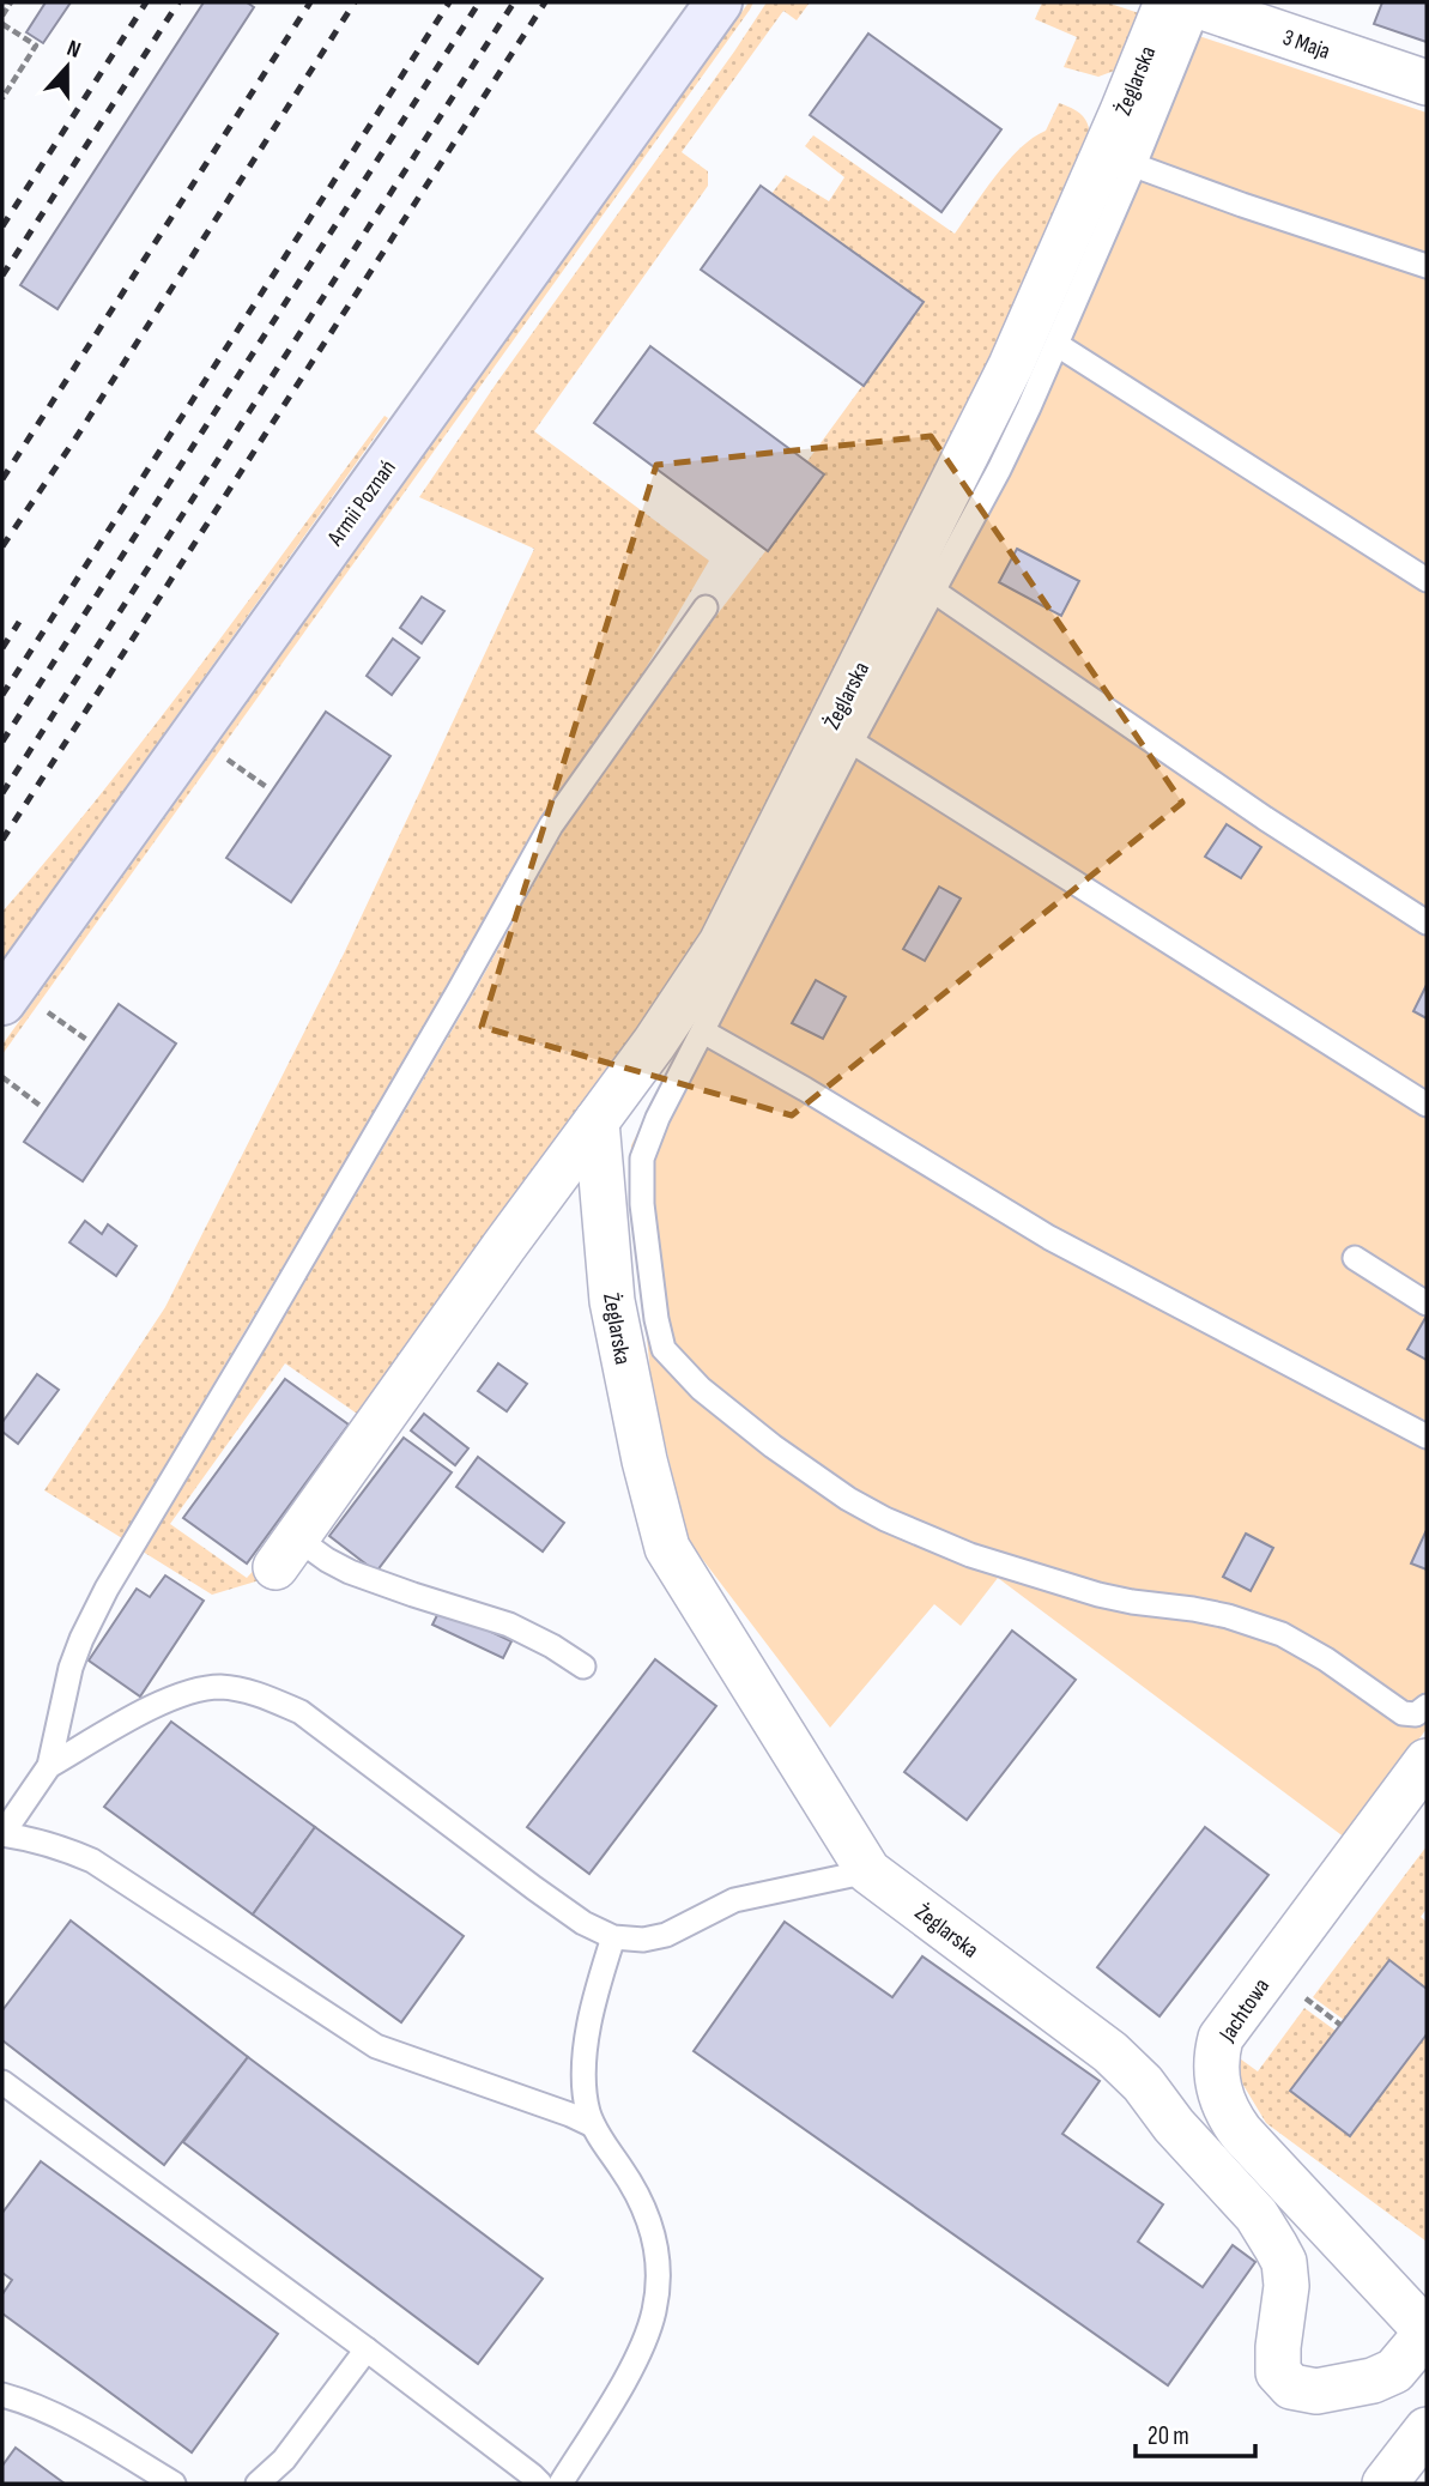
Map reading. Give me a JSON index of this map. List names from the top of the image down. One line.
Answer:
{"streets":{"main road":["Armii Poznań"],"street":["3 Maja","Żeglarska","Jachtowa"]},"crossings":[["3 Maja","Żeglarska"],["Żeglarska","Jachtowa"]],"scale_bar":"20 m","north":"top"}
